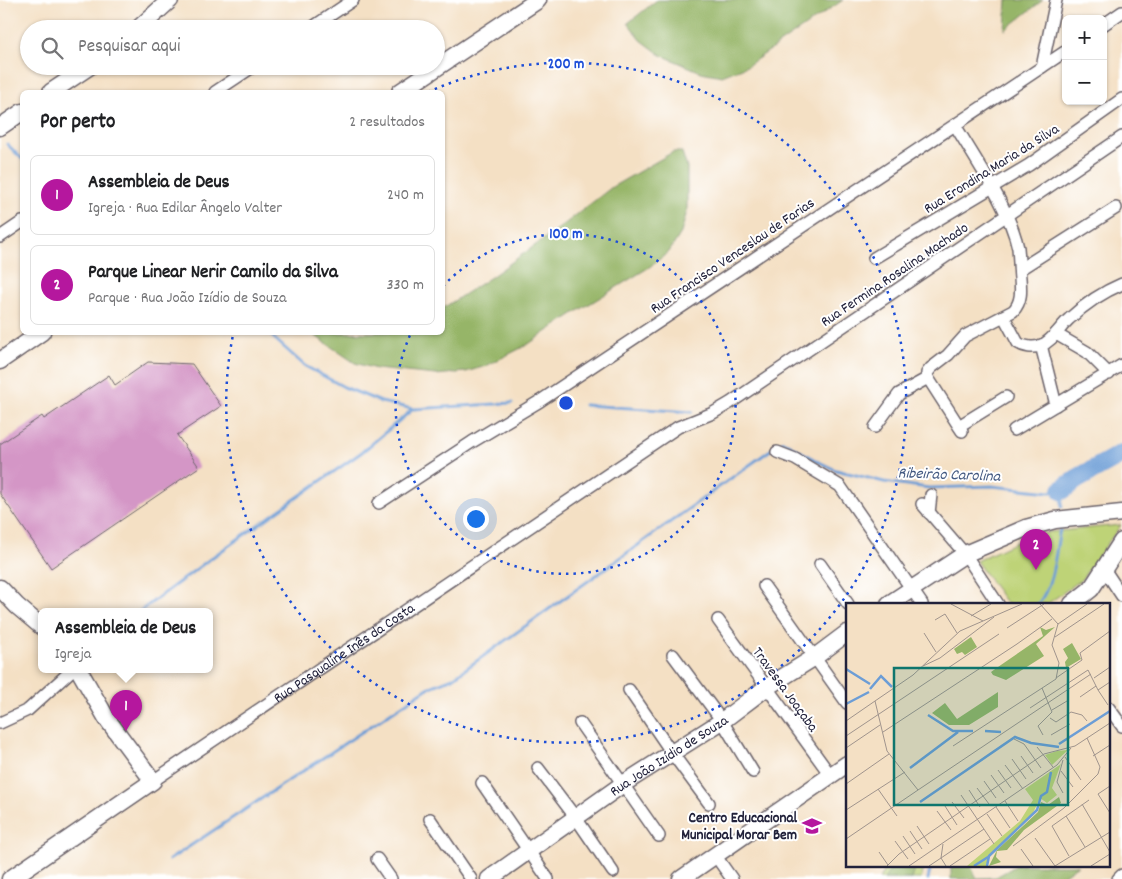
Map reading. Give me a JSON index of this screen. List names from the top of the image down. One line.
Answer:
{"streets":{"street":["Rua Erondina Maria da Silva","Rua Francisco Venceslau de Farias","Rua Fermina Rosalina Machado","Rua Pasqualine Inês da Costa","Travessa Joaçaba","Rua João Izídio de Souza"]},"crossings":[["Rua Fermina Rosalina Machado","Rua Pasqualine Inês da Costa"],["Travessa Joaçaba","Rua João Izídio de Souza"]],"water":["Ribeirão Carolina"],"places":{"school or university":["Centro Educacional Municipal Morar Bem"]},"page":{"map_buttons":["+","−"],"search":"Pesquisar aqui","heading":["Por perto","2 resultados"],"list":[{"mark":"1","name":"Assembleia de Deus","note":"Igreja · Rua Edilar Ângelo Valter","value":"240 m"},{"mark":"2","name":"Parque Linear Nerir Camilo da Silva","note":"Parque · Rua João Izídio de Souza","value":"330 m"}],"pins":["2","1"],"popup":["Assembleia de Deus","Igreja"]},"rings":["200 m","100 m"]}
